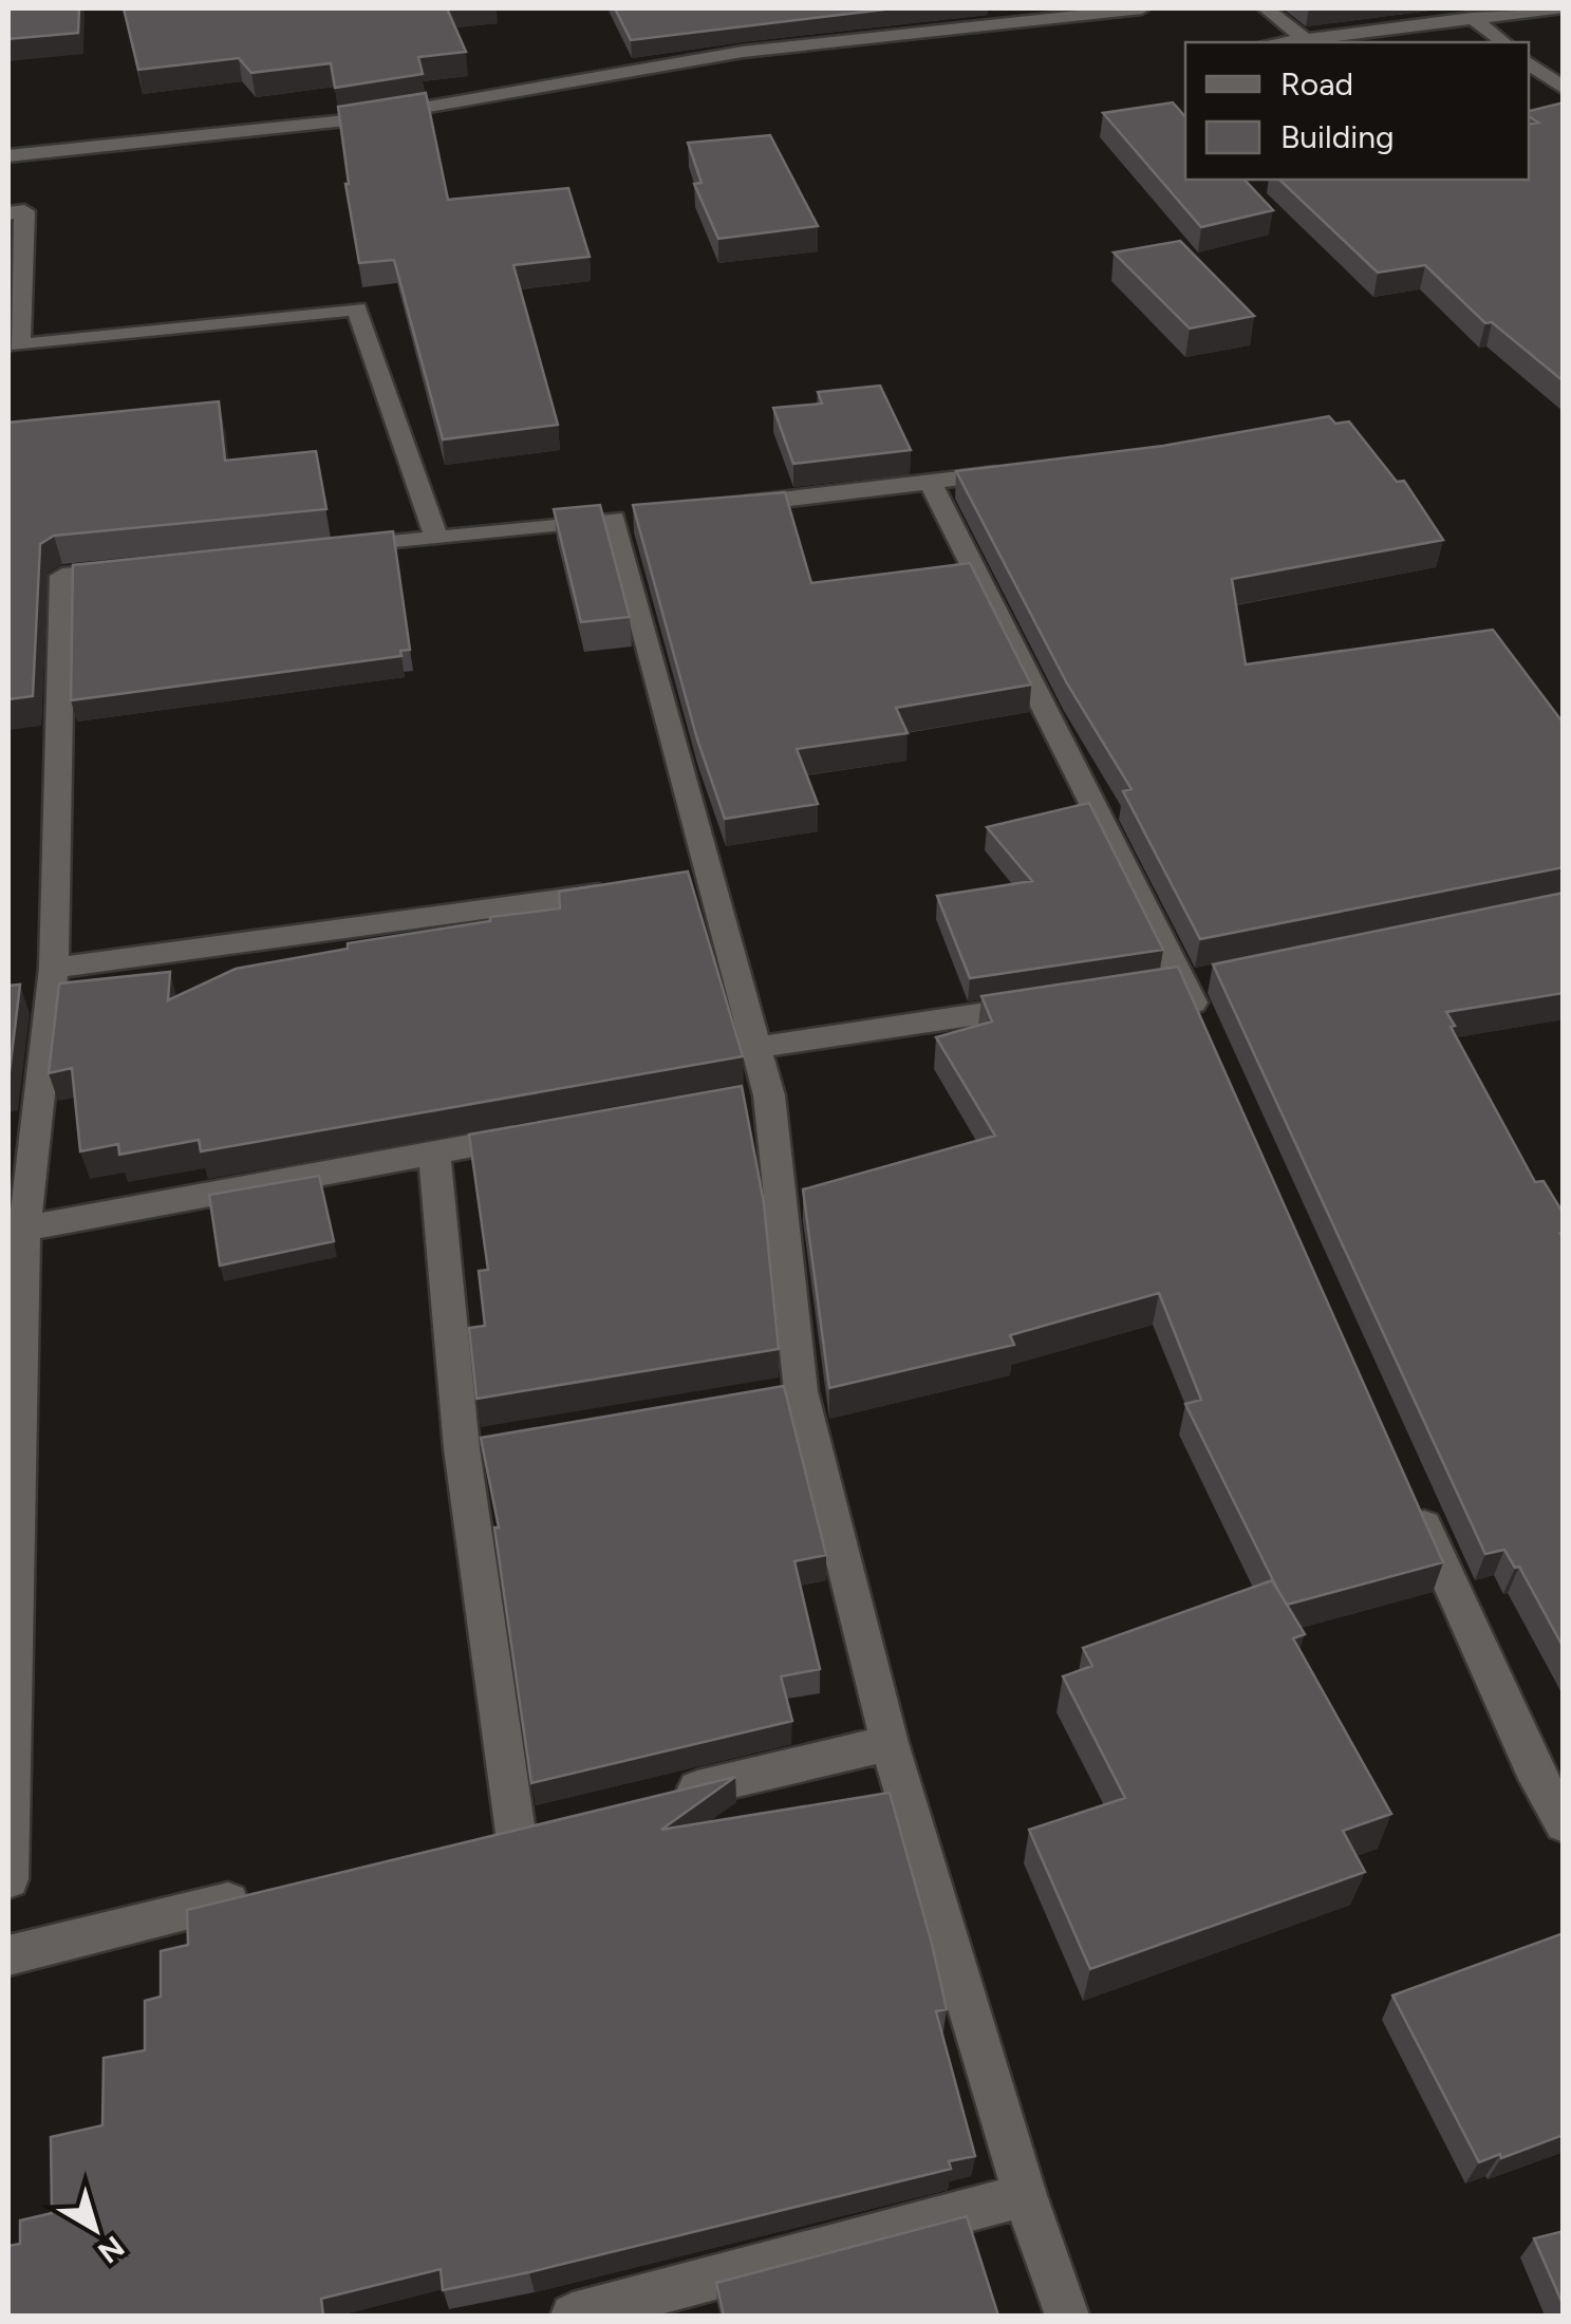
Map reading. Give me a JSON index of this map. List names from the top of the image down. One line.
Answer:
{"legend":["Road","Building"],"north":"bottom right"}
